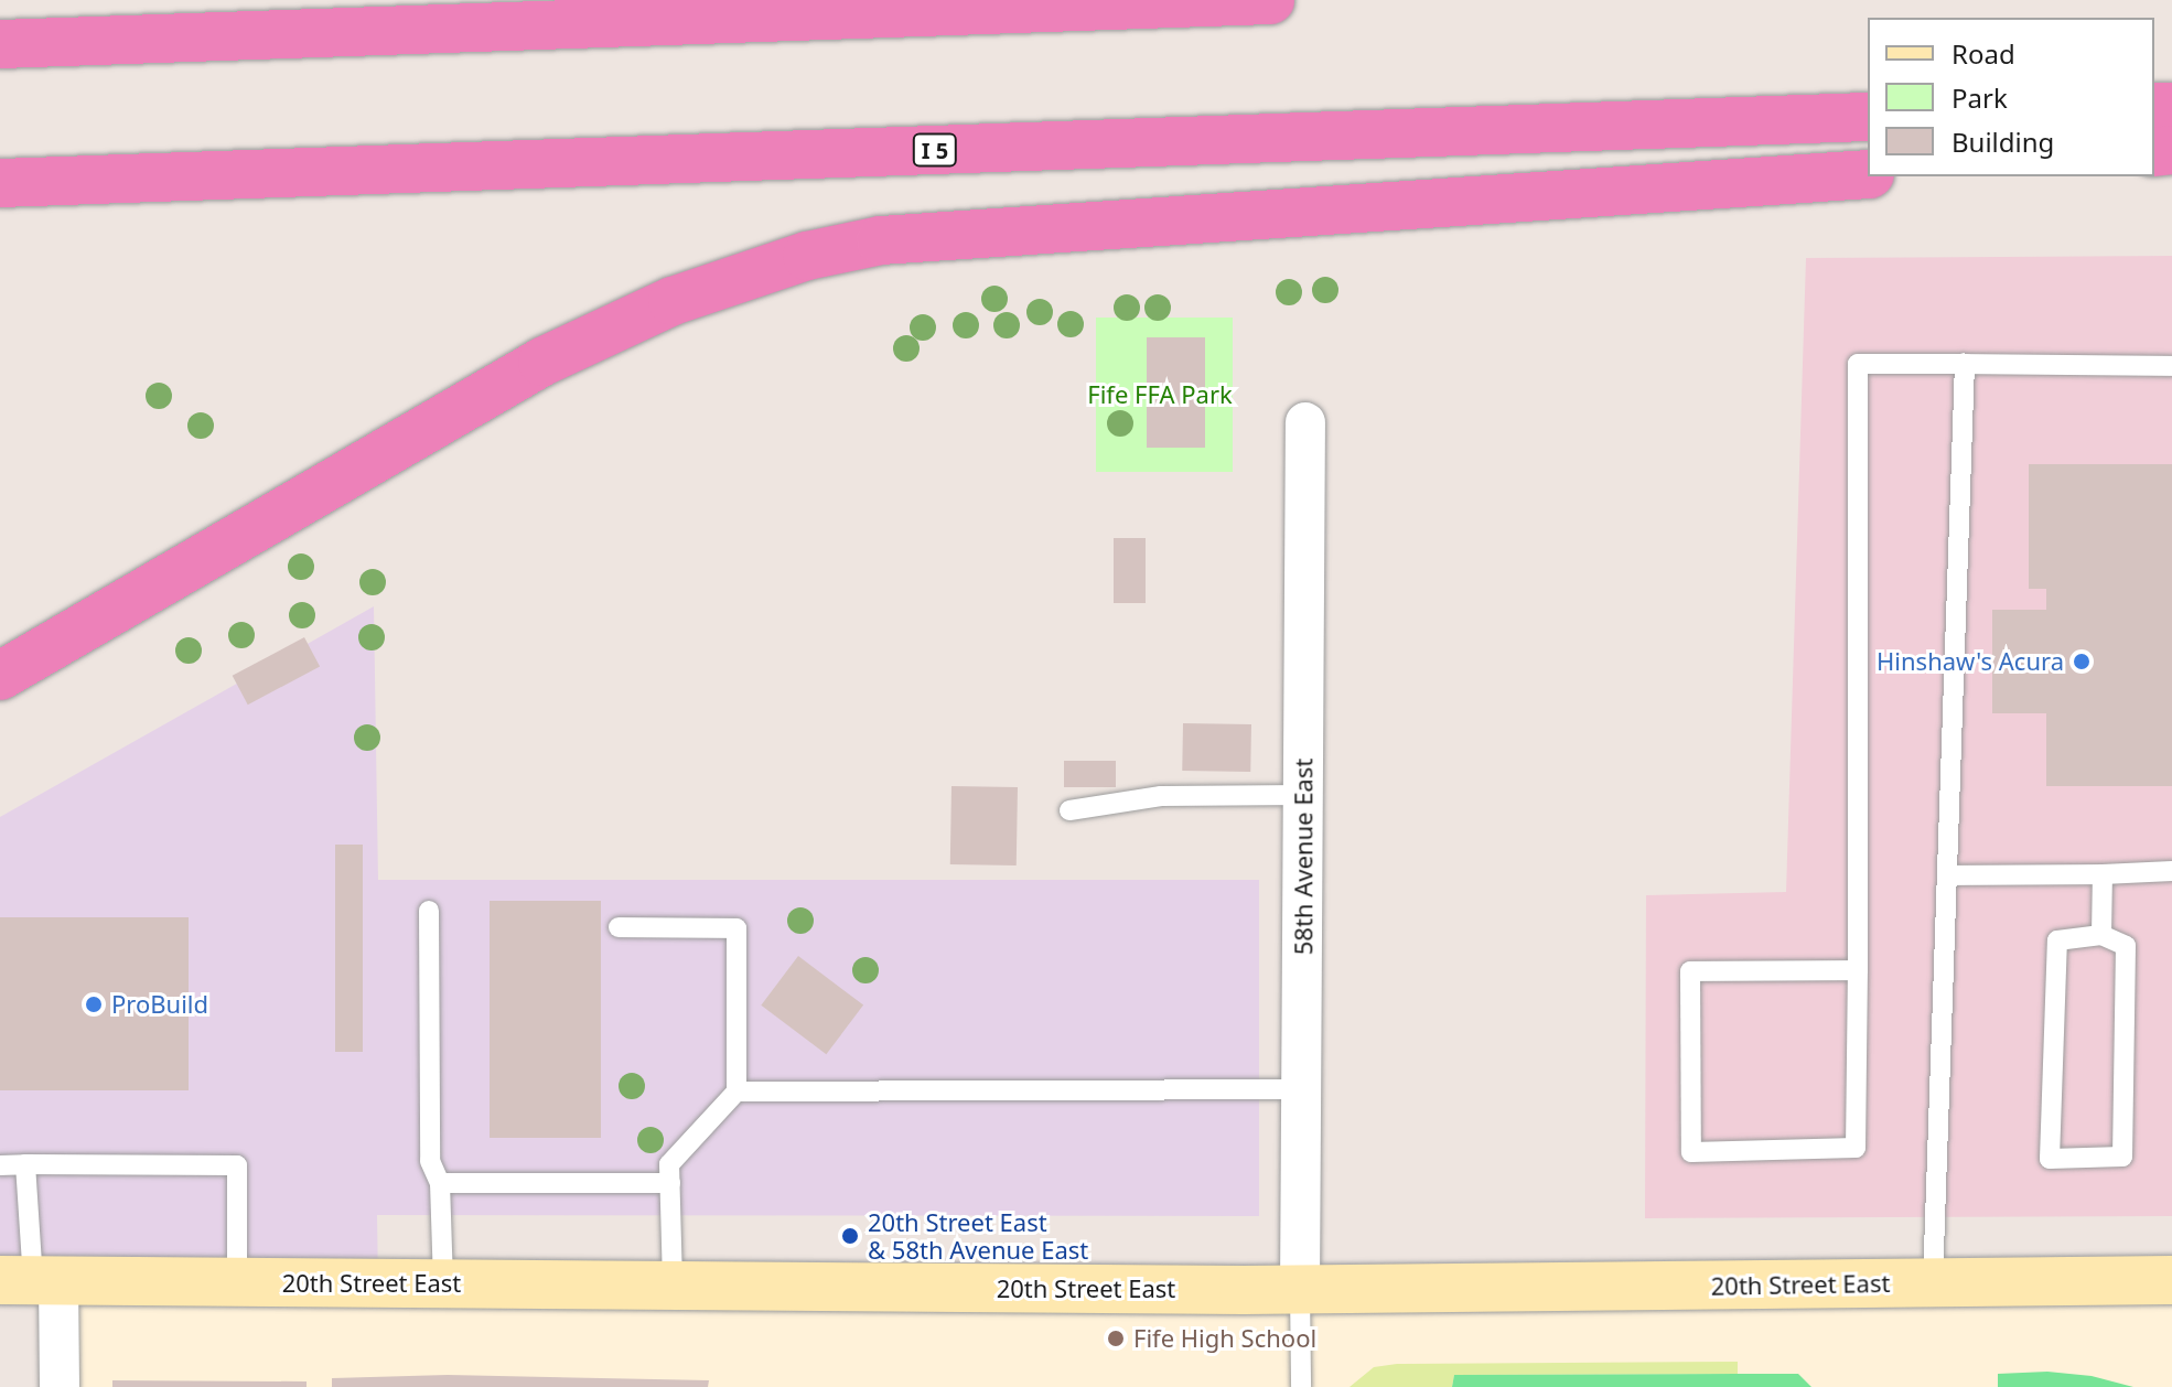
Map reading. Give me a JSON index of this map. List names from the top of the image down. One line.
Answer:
{"streets":{"highway":["I 5"],"main road":["20th Street East"],"street":["58th Avenue East"]},"crossings":[["58th Avenue East","20th Street East"]],"parks":["Fife FFA Park"],"places":["Hinshaw's Acura","ProBuild","20th Street East & 58th Avenue East","Fife High School"],"legend":["Road","Park","Building"]}
